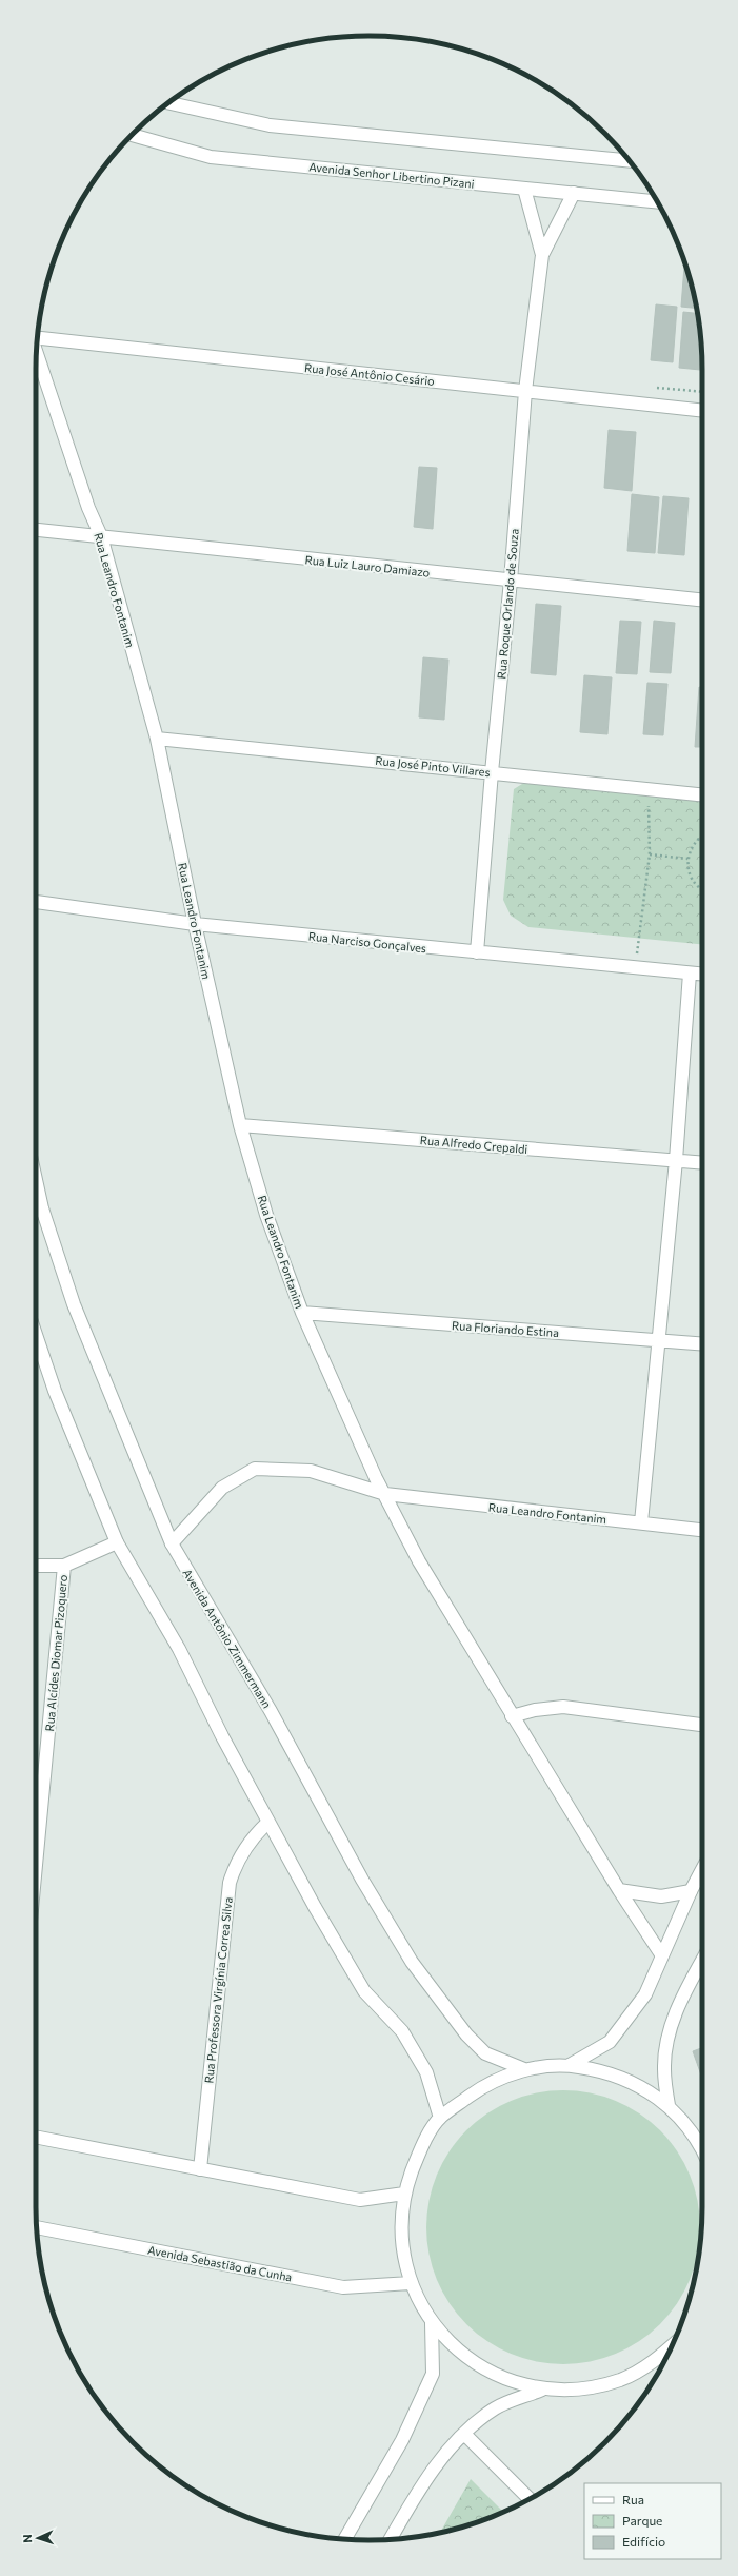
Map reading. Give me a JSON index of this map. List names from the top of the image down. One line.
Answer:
{"streets":{"street":["Avenida Senhor Libertino Pizani","Rua José Antônio Cesário","Rua Luiz Lauro Damiazo","Rua Leandro Fontanim","Rua Roque Orlando de Souza","Rua José Pinto Villares","Rua Narciso Gonçalves","Rua Alfredo Crepaldi","Rua Floriando Estina","Avenida Antônio Zimmermann","Rua Alcídes Diomar Pizoquero","Rua Professora Virgínia Correa Silva","Avenida Sebastião da Cunha"]},"crossings":[["Avenida Senhor Libertino Pizani","Rua Roque Orlando de Souza"],["Rua José Antônio Cesário","Rua Roque Orlando de Souza"],["Rua Luiz Lauro Damiazo","Rua Leandro Fontanim"],["Rua Luiz Lauro Damiazo","Rua Roque Orlando de Souza"],["Rua Leandro Fontanim","Rua José Pinto Villares"],["Rua Leandro Fontanim","Rua Narciso Gonçalves"],["Rua Leandro Fontanim","Rua Alfredo Crepaldi"],["Rua Leandro Fontanim","Rua Floriando Estina"],["Rua Leandro Fontanim","Avenida Antônio Zimmermann"],["Rua Roque Orlando de Souza","Rua José Pinto Villares"],["Rua Roque Orlando de Souza","Rua Narciso Gonçalves"]],"legend":["Rua","Parque","Edifício"],"north":"left"}
